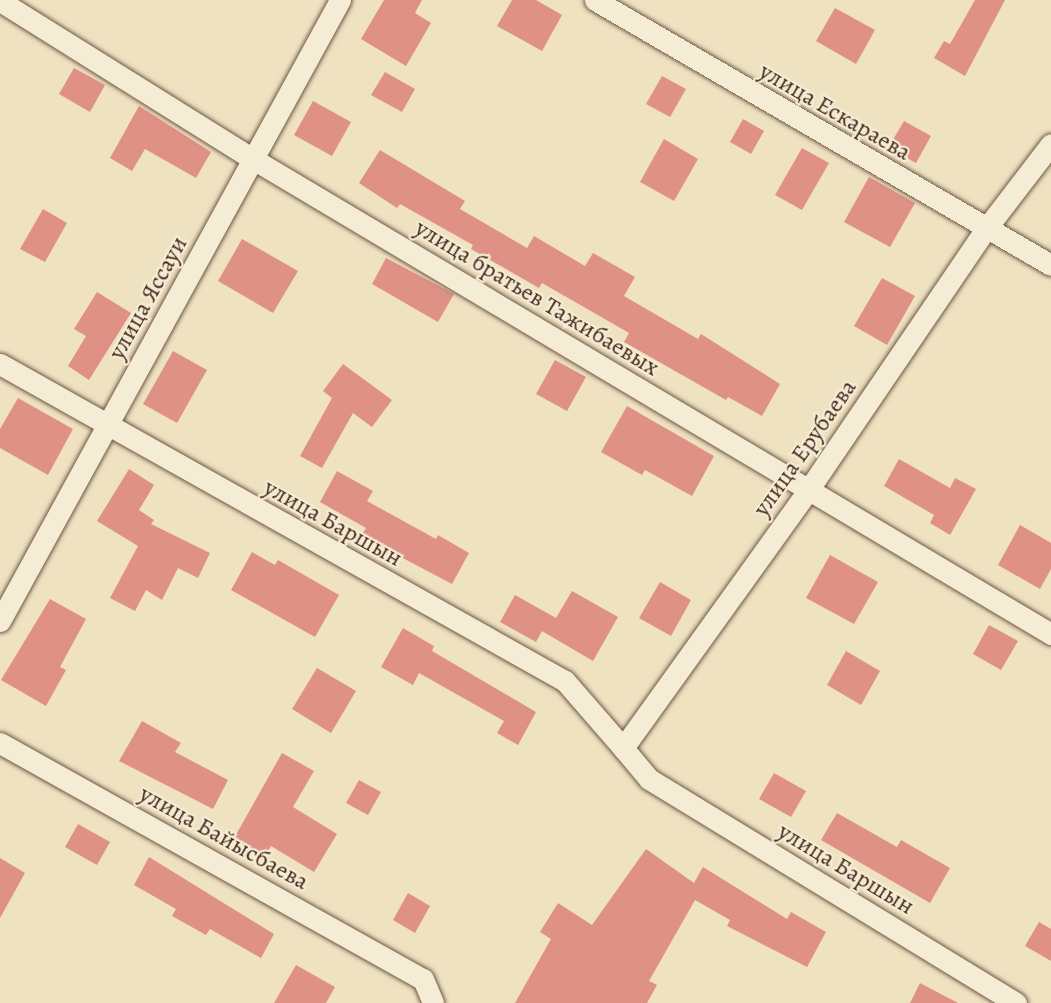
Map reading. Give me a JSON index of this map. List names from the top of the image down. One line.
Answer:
{"streets":{"street":["улица Ескараева","улица Яссауи","улица братьев Тажибаевых","улица Ерубаева","улица Баршын","улица Байысбаева"]},"crossings":[["улица Ескараева","улица Ерубаева"],["улица Яссауи","улица братьев Тажибаевых"],["улица Яссауи","улица Баршын"],["улица братьев Тажибаевых","улица Ерубаева"],["улица Ерубаева","улица Баршын"]]}
